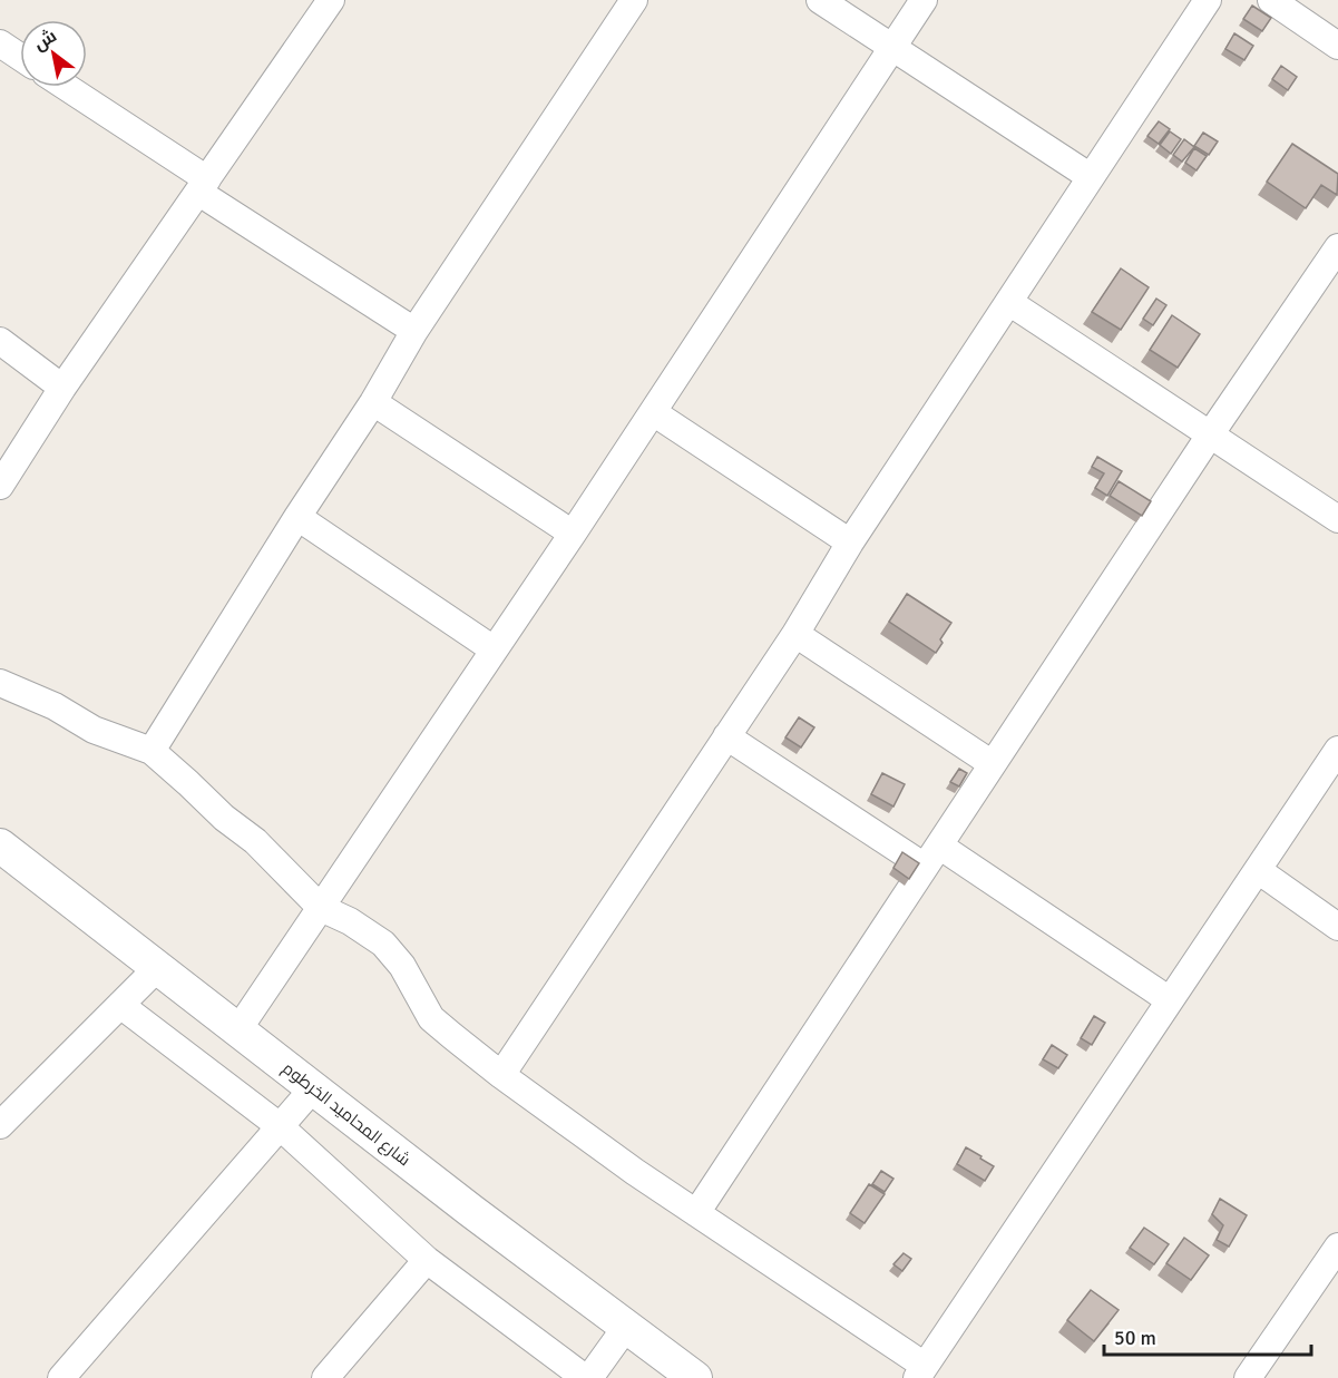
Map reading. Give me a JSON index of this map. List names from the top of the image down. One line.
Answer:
{"streets":{"street":["شارع المحاميد الخرطوم"]},"scale_bar":"50 m","north":"top left"}
